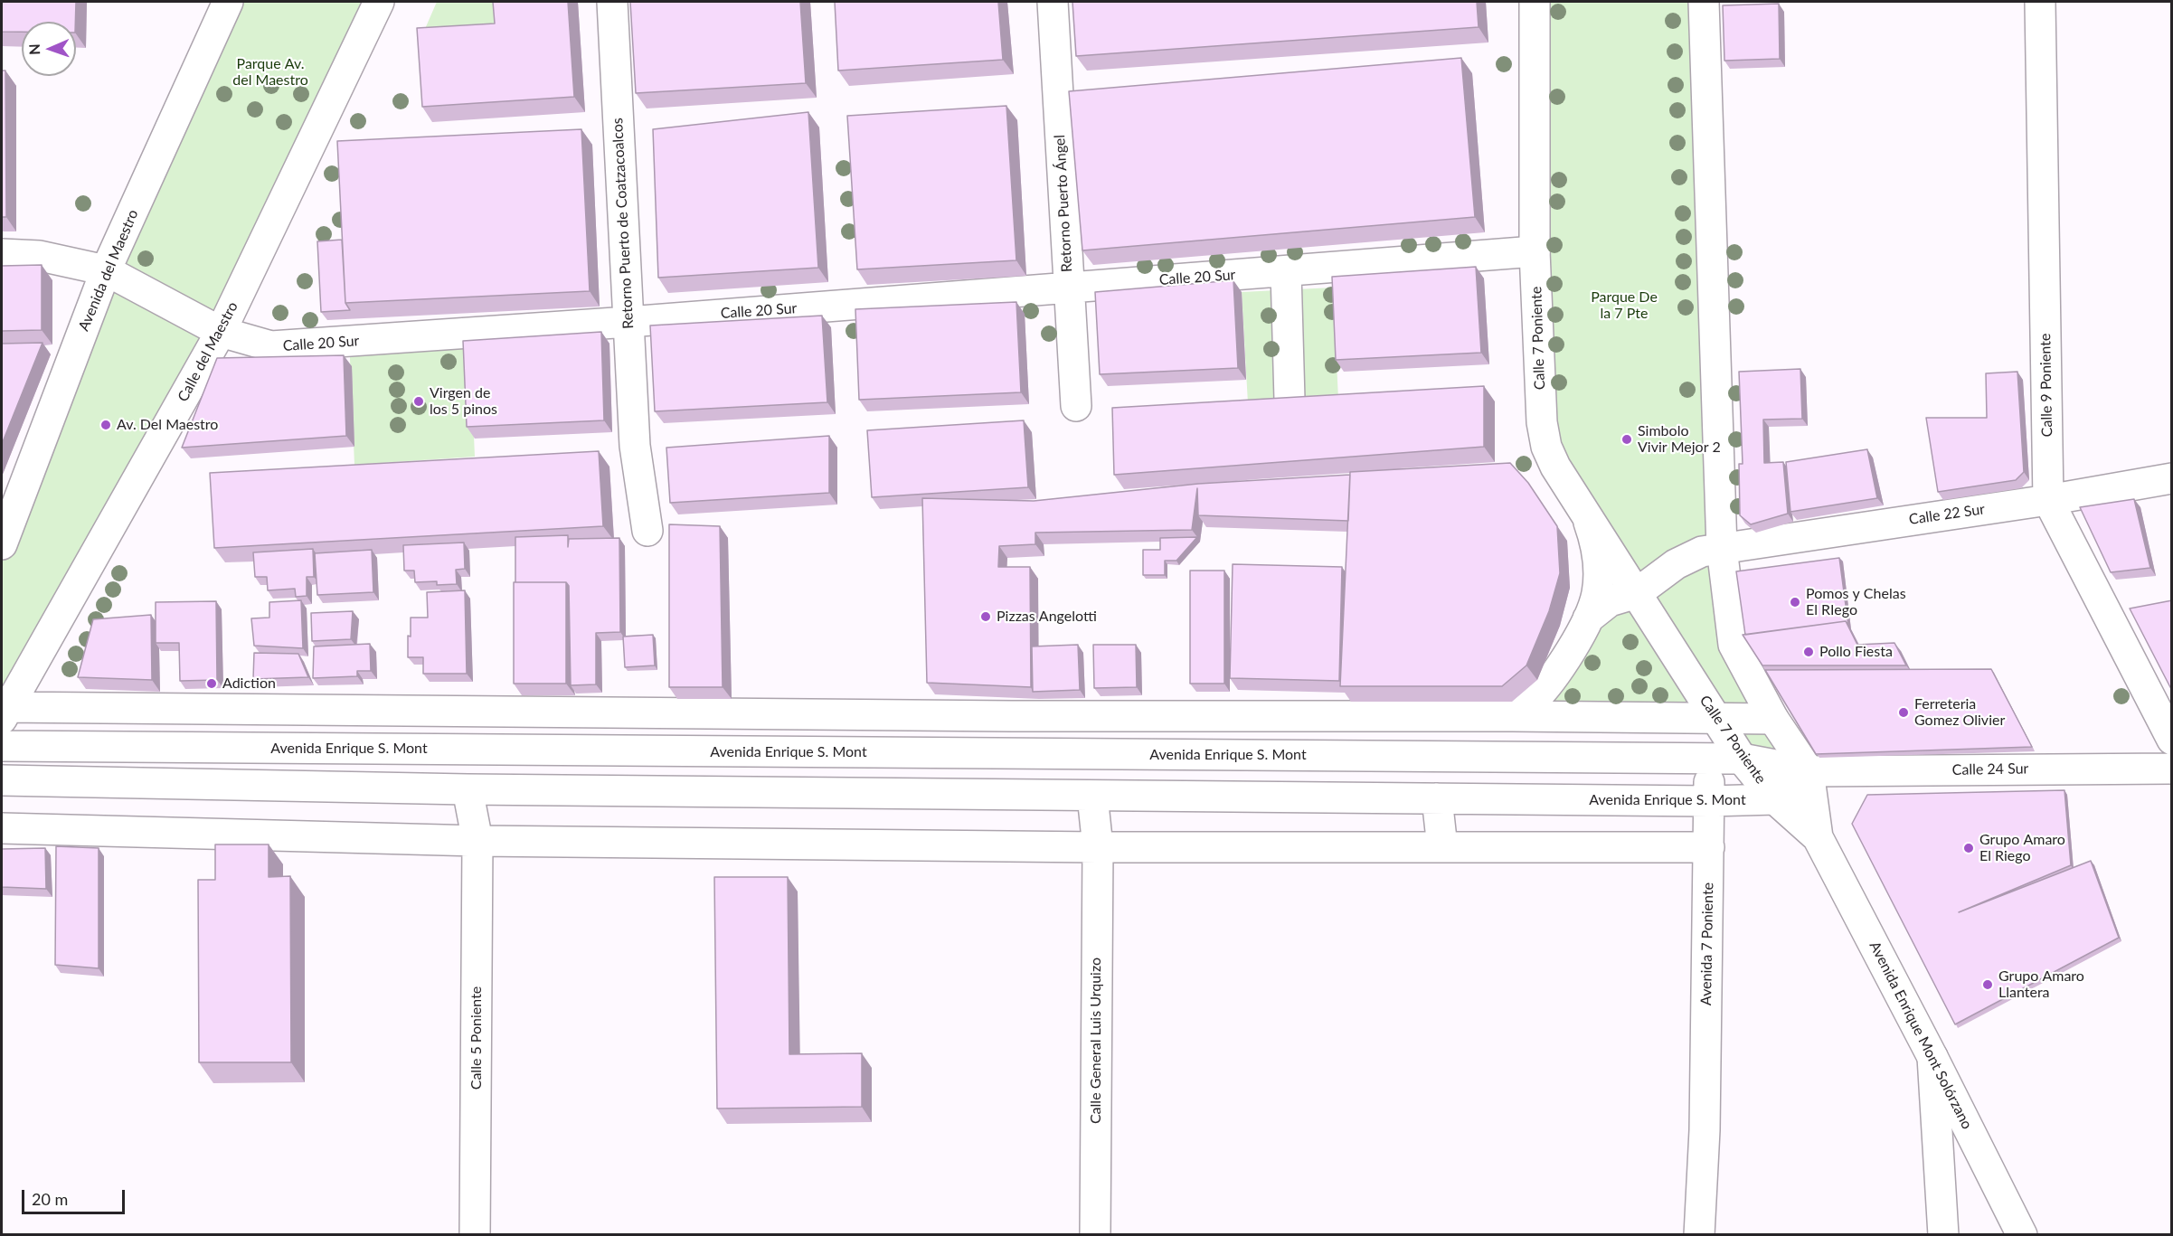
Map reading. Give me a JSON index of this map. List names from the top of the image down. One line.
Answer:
{"streets":{"street":["Retorno Puerto Ángel","Retorno Puerto de Coatzacoalcos","Avenida del Maestro","Calle 20 Sur","Calle 7 Poniente","Calle del Maestro","Calle 9 Poniente","Calle 22 Sur","Avenida Enrique S. Mont","Calle 24 Sur","Avenida 7 Poniente","Avenida Enrique Mont Solórzano","Calle 5 Poniente","Calle General Luis Urquizo"]},"crossings":[["Retorno Puerto Ángel","Calle 20 Sur"],["Retorno Puerto de Coatzacoalcos","Calle 20 Sur"],["Avenida del Maestro","Calle 20 Sur"],["Calle 20 Sur","Calle 7 Poniente"],["Calle 20 Sur","Calle del Maestro"],["Calle 7 Poniente","Calle 22 Sur"],["Calle 7 Poniente","Avenida Enrique S. Mont"],["Calle 7 Poniente","Avenida Enrique Mont Solórzano"],["Calle 9 Poniente","Calle 22 Sur"],["Avenida Enrique S. Mont","Calle 24 Sur"],["Avenida Enrique S. Mont","Avenida 7 Poniente"],["Avenida Enrique S. Mont","Calle 5 Poniente"],["Avenida Enrique S. Mont","Calle General Luis Urquizo"]],"parks":["Parque Av. del Maestro","Parque De la 7 Pte"],"places":["Virgen de los 5 pinos","Av. Del Maestro","Simbolo Vivir Mejor 2","Pomos y Chelas El RIego","Pizzas Angelotti","Pollo Fiesta","Adiction","Ferreteria Gomez Olivier","Grupo Amaro El Riego","Grupo Amaro Llantera"],"scale_bar":"20 m","north":"left"}
